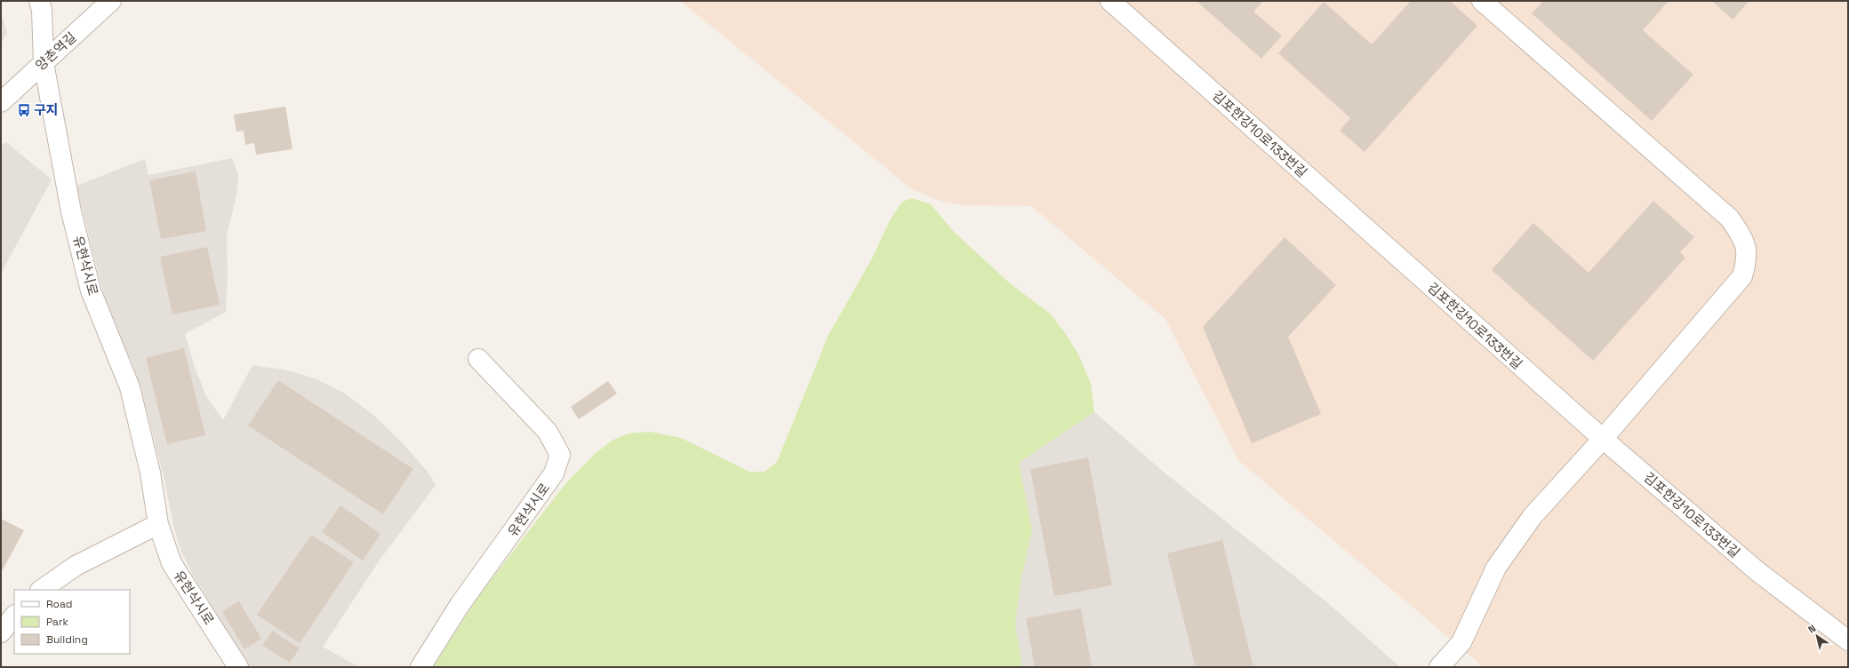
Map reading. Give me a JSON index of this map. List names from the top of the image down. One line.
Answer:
{"streets":{"street":["양촌역길","김포한강10로133번길","유현삭시로"]},"crossings":[["양촌역길","유현삭시로"]],"places":{"bus stop":["구지"]},"legend":["Road","Park","Building"],"north":"top left"}
